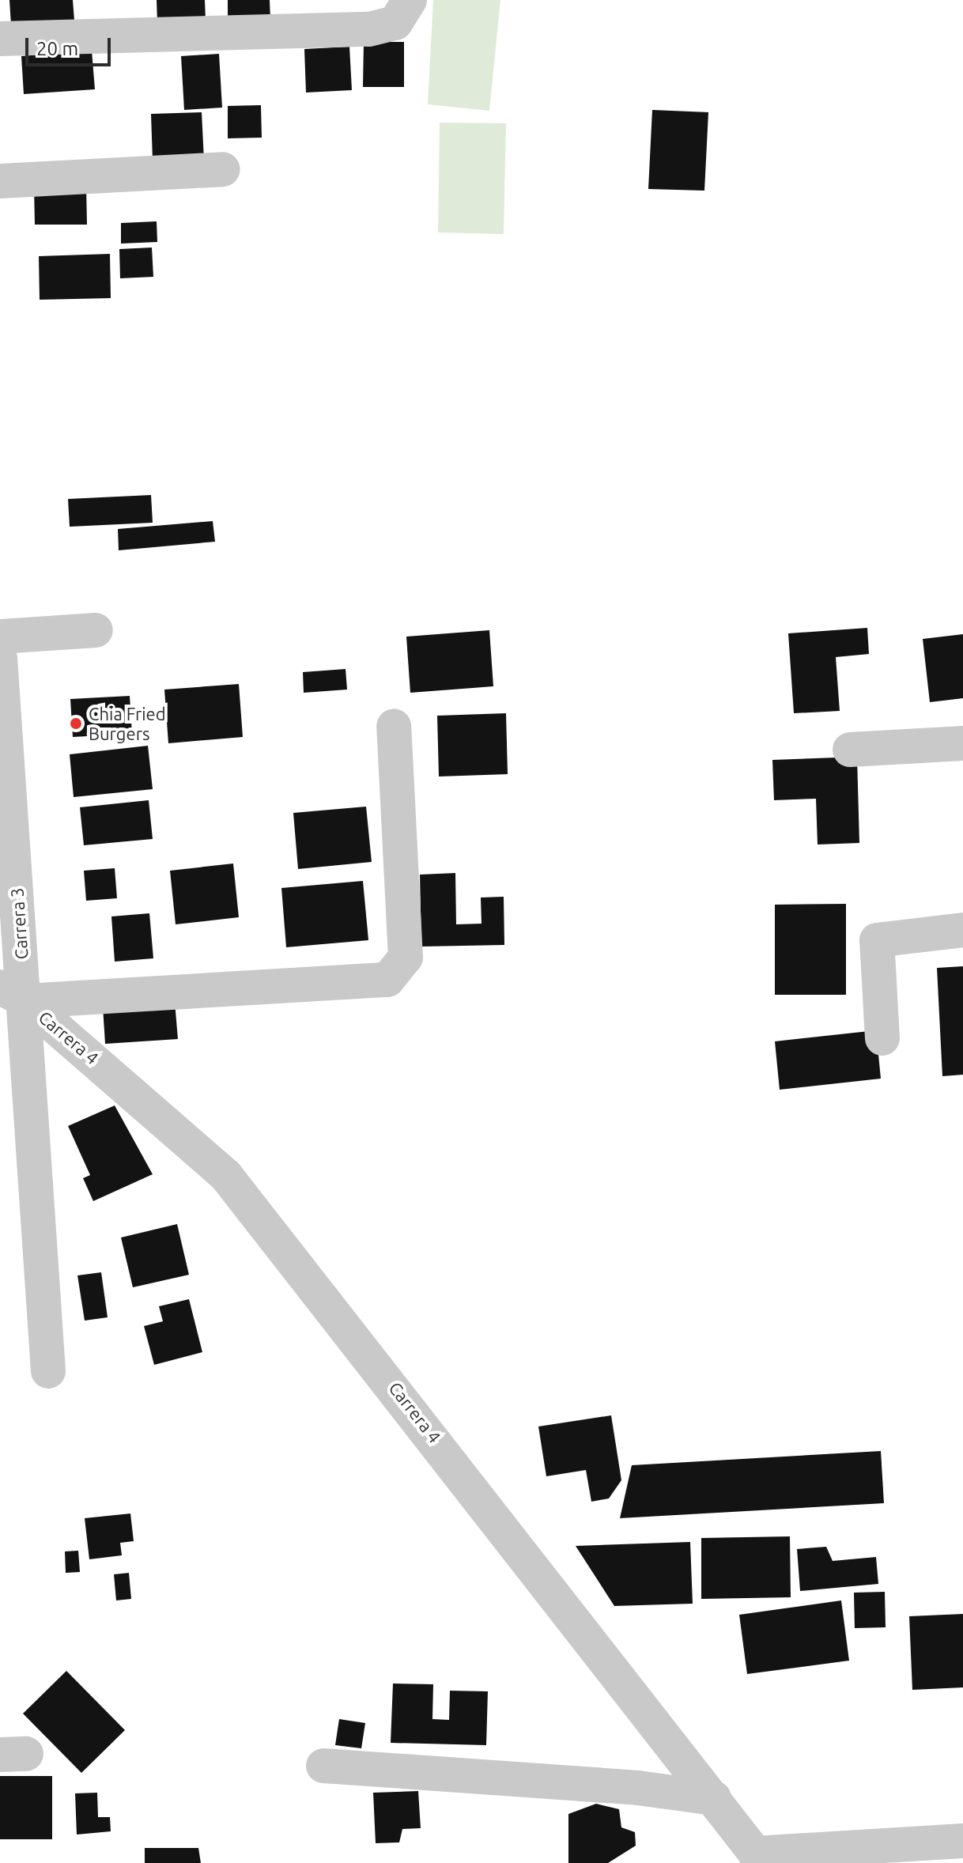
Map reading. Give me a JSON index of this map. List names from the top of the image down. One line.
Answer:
{"streets":{"street":["Carrera 3","Carrera 4"]},"crossings":[["Carrera 3","Carrera 4"]],"places":["Chia Fried Burgers"],"scale_bar":"20 m"}
